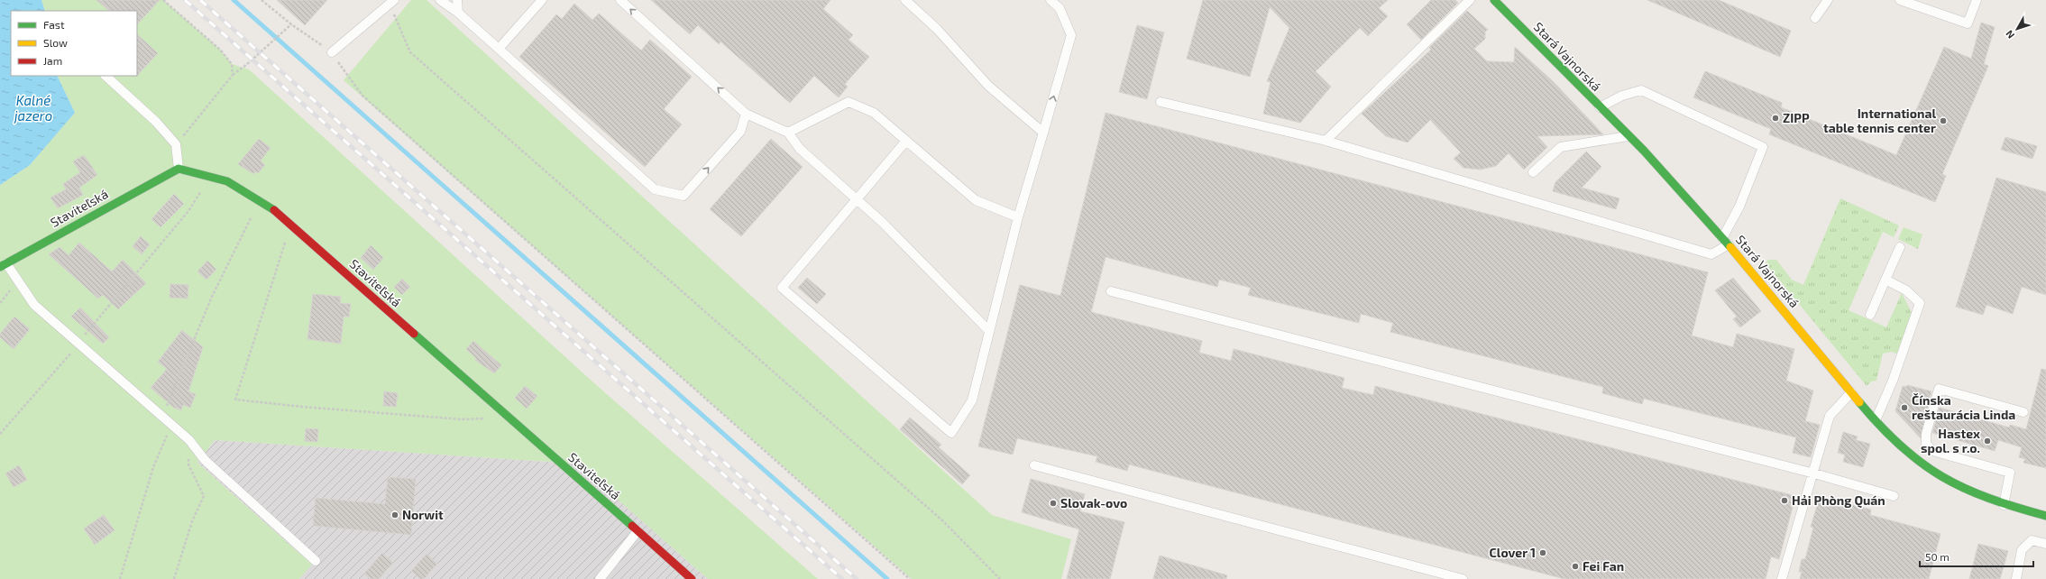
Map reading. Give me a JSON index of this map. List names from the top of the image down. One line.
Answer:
{"streets":{"street":["Stará Vajnorská","Staviteľská"]},"water":["Kalné jazero"],"places":["ZIPP","International table tennis center","Čínska reštaurácia Linda","Hastex spol. s r.o.","Hải Phòng Quán","Slovak-ovo","Norwit","Clover 1","Fei Fan"],"legend":["Fast","Slow","Jam"],"scale_bar":"50 m","north":"bottom left"}
